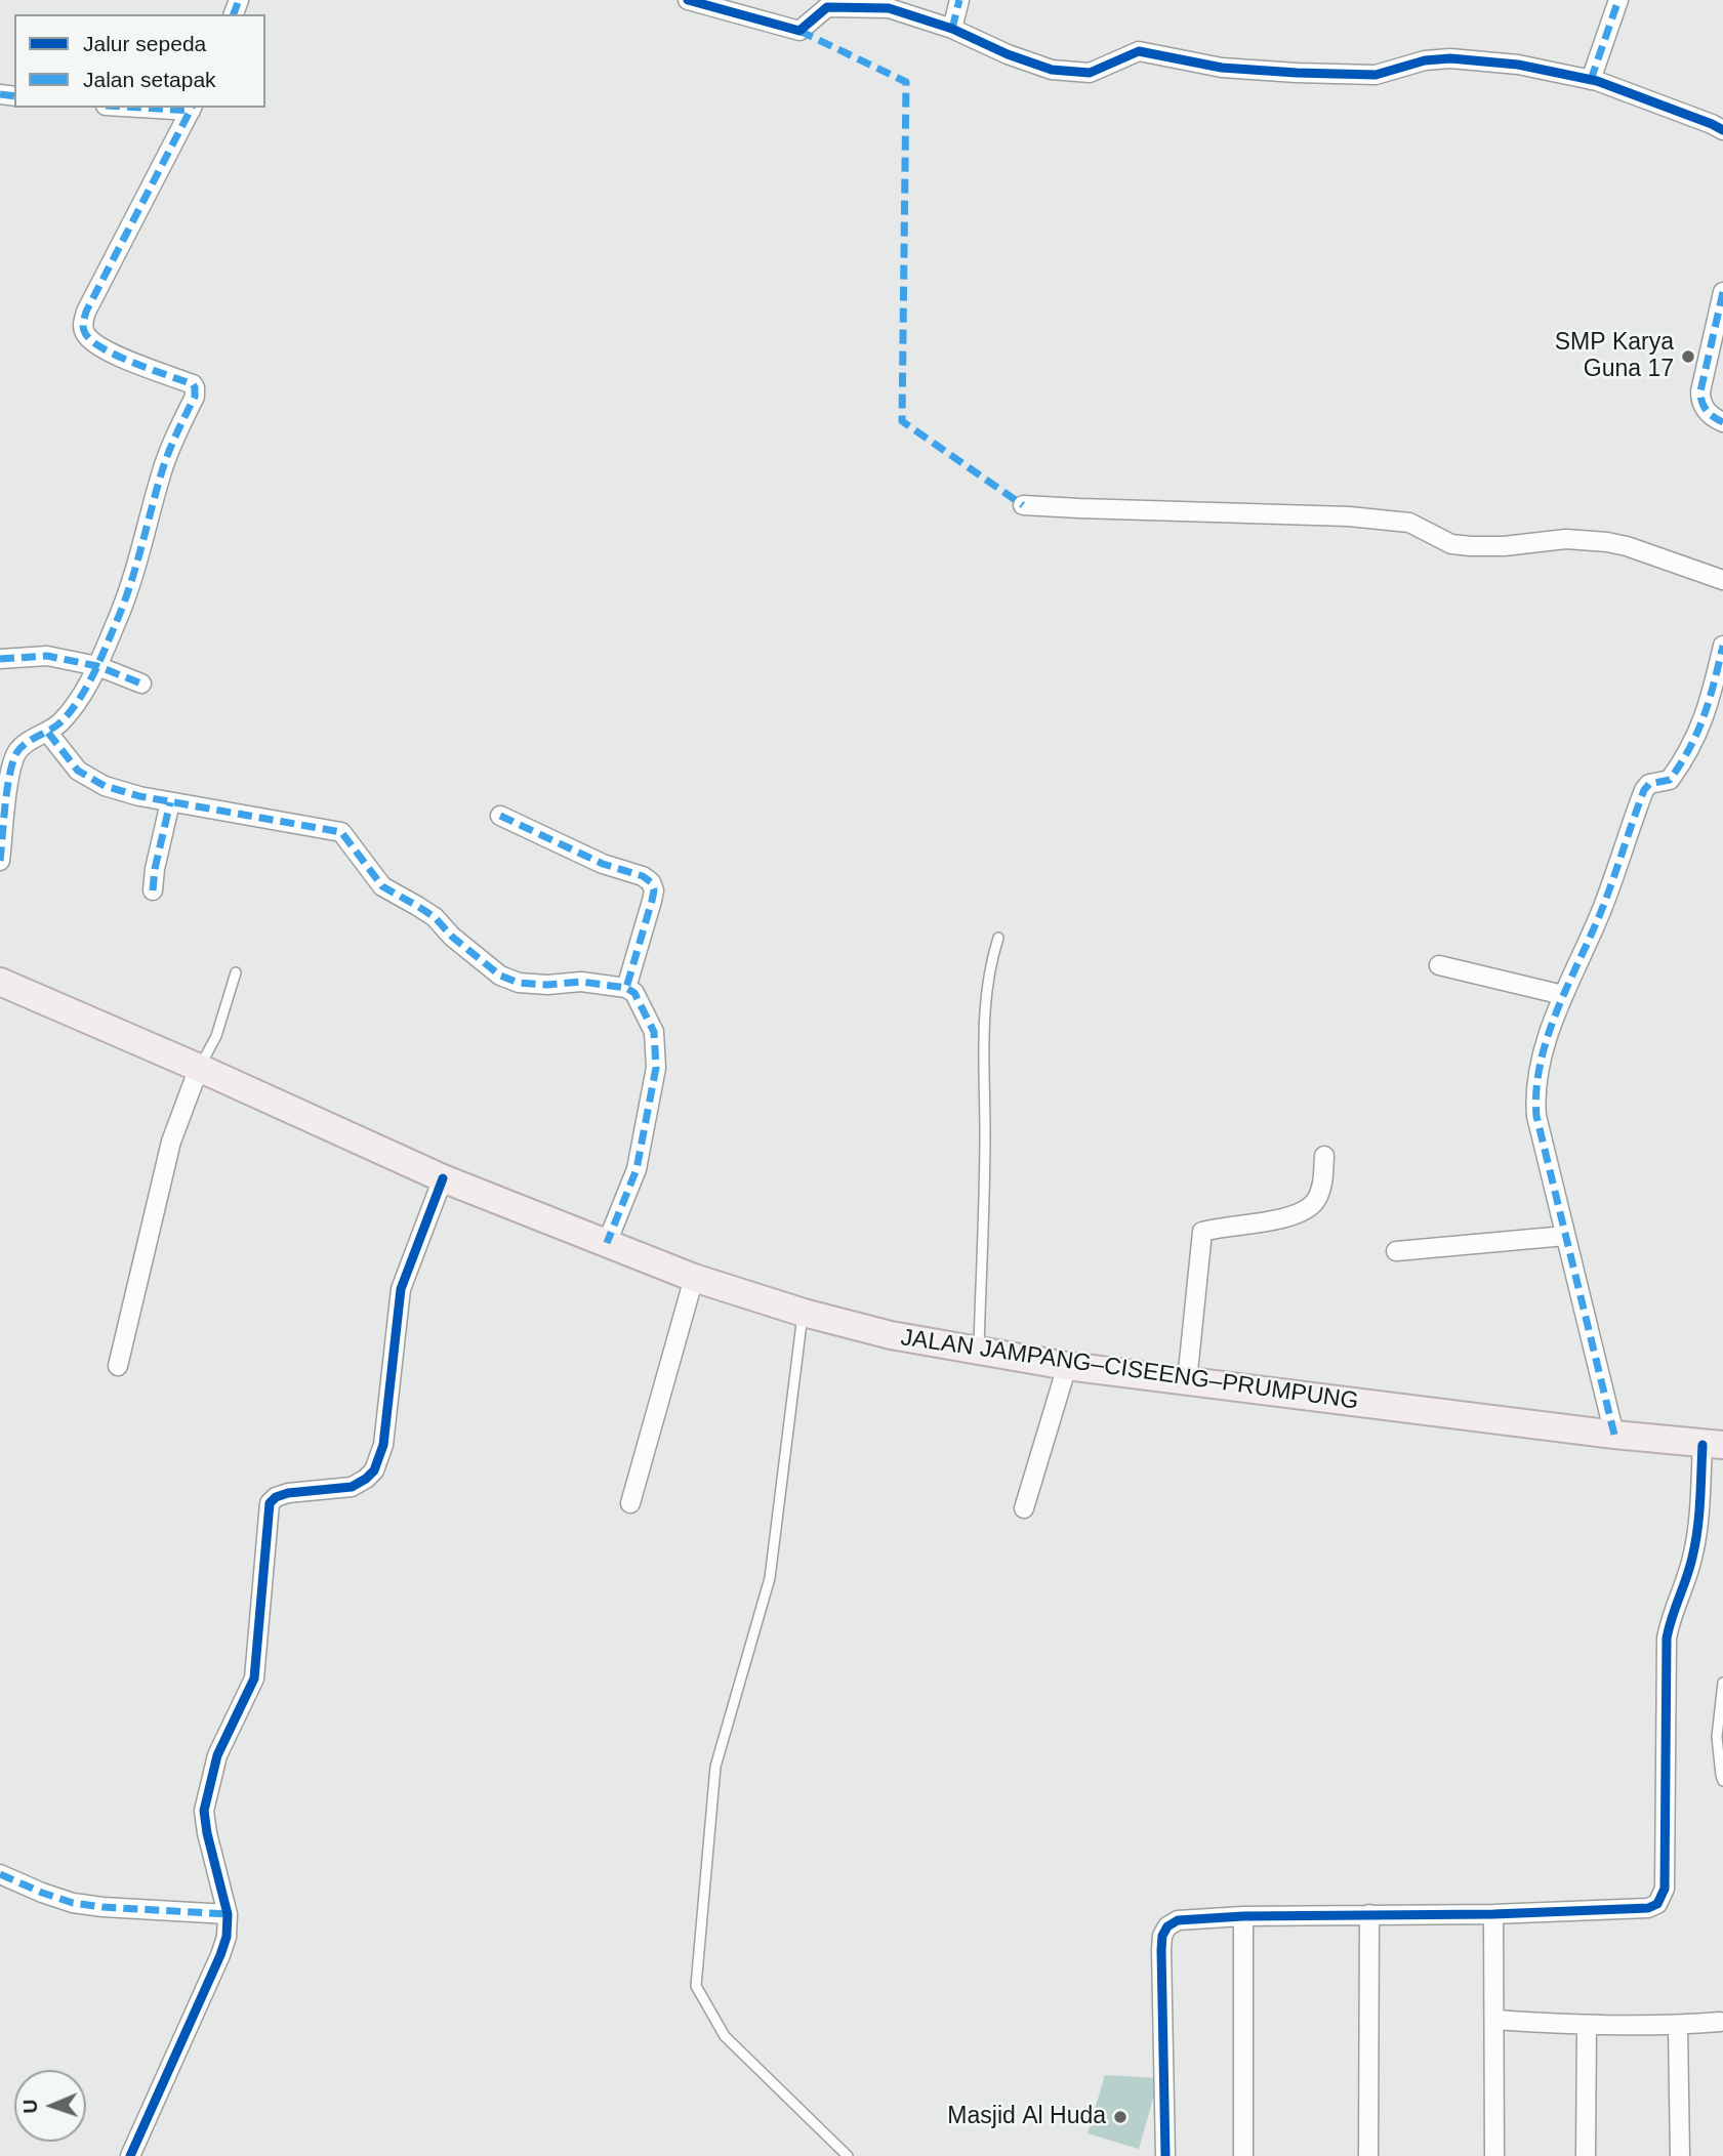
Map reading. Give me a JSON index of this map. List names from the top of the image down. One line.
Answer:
{"streets":{"main road":["JALAN JAMPANG–CISEENG–PRUMPUNG"]},"places":["SMP Karya Guna 17","Masjid Al Huda"],"legend":["Jalur sepeda","Jalan setapak"],"north":"left"}
